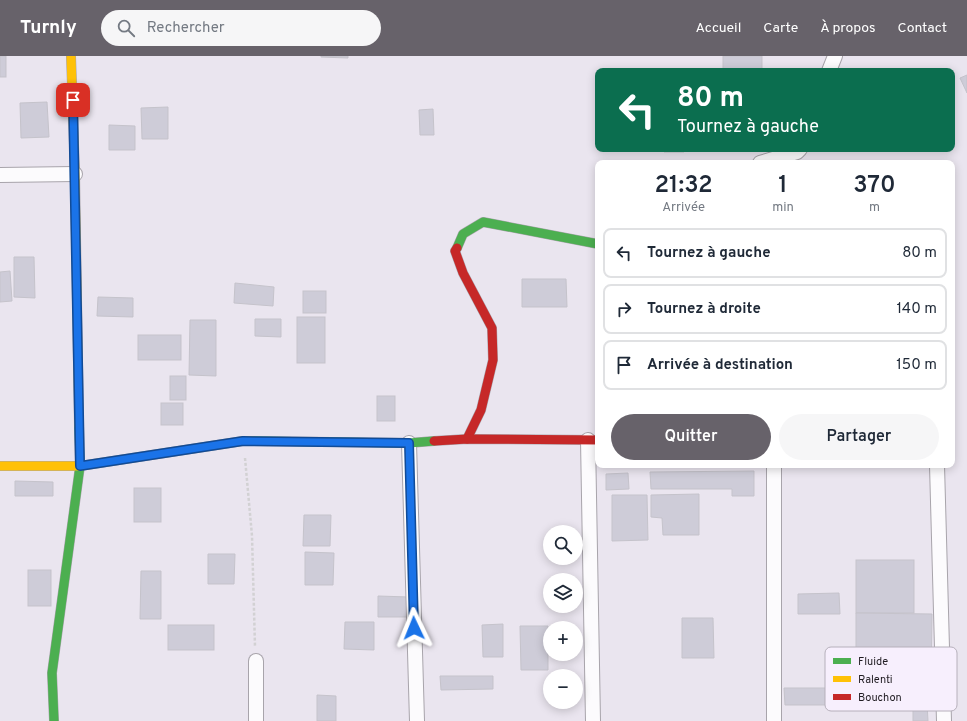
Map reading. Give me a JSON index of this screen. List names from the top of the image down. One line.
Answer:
{"legend":["Fluide","Ralenti","Bouchon"],"page":{"header":"Turnly","search":"Rechercher","nav":["Accueil","Carte","À propos","Contact"],"turn":["80 m","Tournez à gauche"],"eta":["21:32","Arrivée","1","min","370","m"],"list":[{"name":"Tournez à gauche","value":"80 m"},{"name":"Tournez à droite","value":"140 m"},{"name":"Arrivée à destination","value":"150 m"}],"buttons":["Quitter","Partager"],"map_buttons":["+","−"]}}
